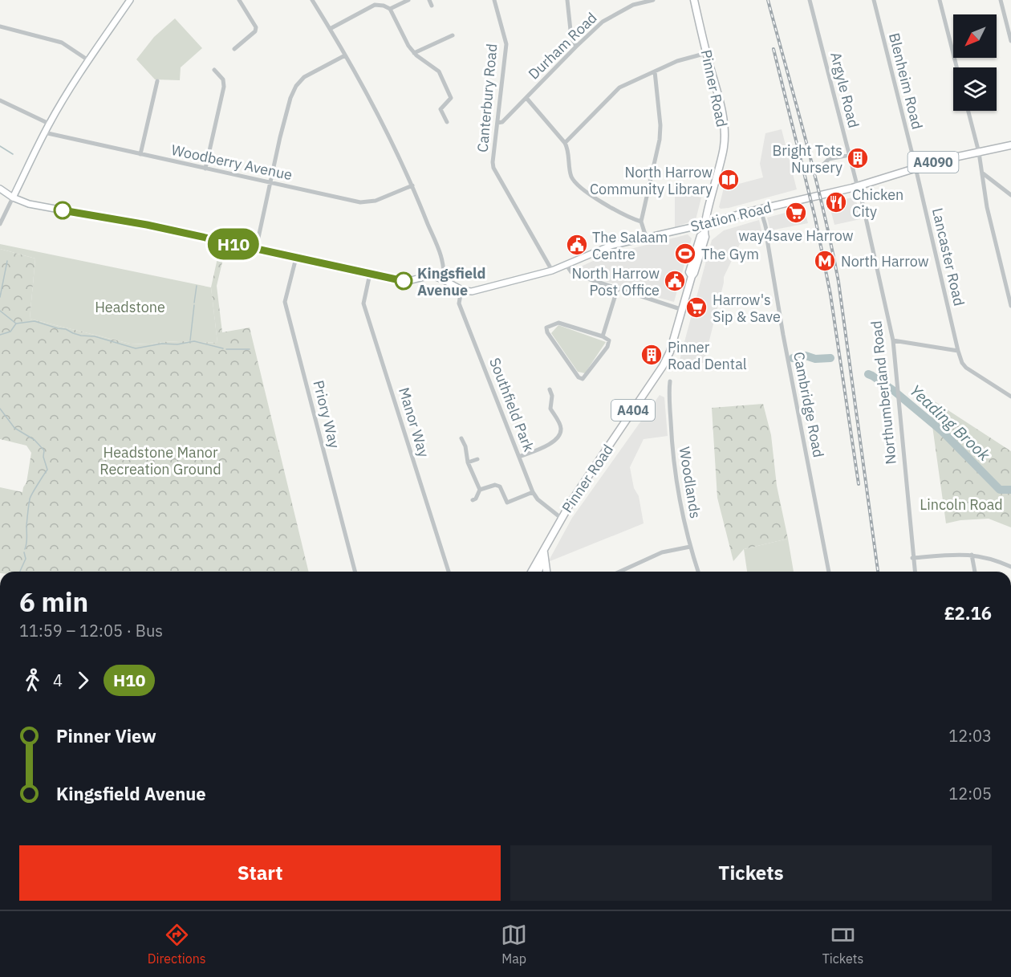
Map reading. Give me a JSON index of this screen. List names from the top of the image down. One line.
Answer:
{"streets":{"main road":["Pinner Road","A4090","Station Road","A404"],"street":["Durham Road","Blenheim Road","Argyle Road","Canterbury Road","Woodberry Avenue","Lancaster Road","Northumberland Road","Southfield Park","Cambridge Road","Priory Way","Manor Way","Woodlands"]},"crossings":[["Durham Road","Canterbury Road"],["Blenheim Road","A4090"],["Blenheim Road","Lancaster Road"],["Pinner Road","Station Road"],["Pinner Road","Southfield Park"],["Argyle Road","A4090"],["Argyle Road","Station Road"],["Argyle Road","Northumberland Road"],["Canterbury Road","Station Road"],["A4090","Station Road"],["A4090","Lancaster Road"],["A4090","Northumberland Road"],["Station Road","Northumberland Road"],["Station Road","Southfield Park"],["Station Road","Cambridge Road"]],"water":["Yeading Brook"],"parks":["Headstone","Headstone Manor Recreation Ground","Lincoln Road"],"places":{"building":["Bright Tots Nursery","Pinner Road Dental"],"library":["North Harrow Community Library"],"restaurant":["Chicken City"],"supermarket":["way4save Harrow","Harrow's Sip & Save"],"public building":["The Salaam Centre","North Harrow Post Office"],"sports":["The Gym"],"metro station":["North Harrow"],"other":["Kingsfield Avenue"]},"lines":["bus line H10"],"north":"bottom left","page":{"on_map":"H10","heading":["6 min","11:59 – 12:05 · Bus","£2.16"],"legs":["4","H10"],"list":[{"name":"Pinner View","value":"12:03"},{"name":"Kingsfield Avenue","value":"12:05"}],"buttons":["Start","Tickets"],"tabs":["Directions","Map","Tickets"]}}
